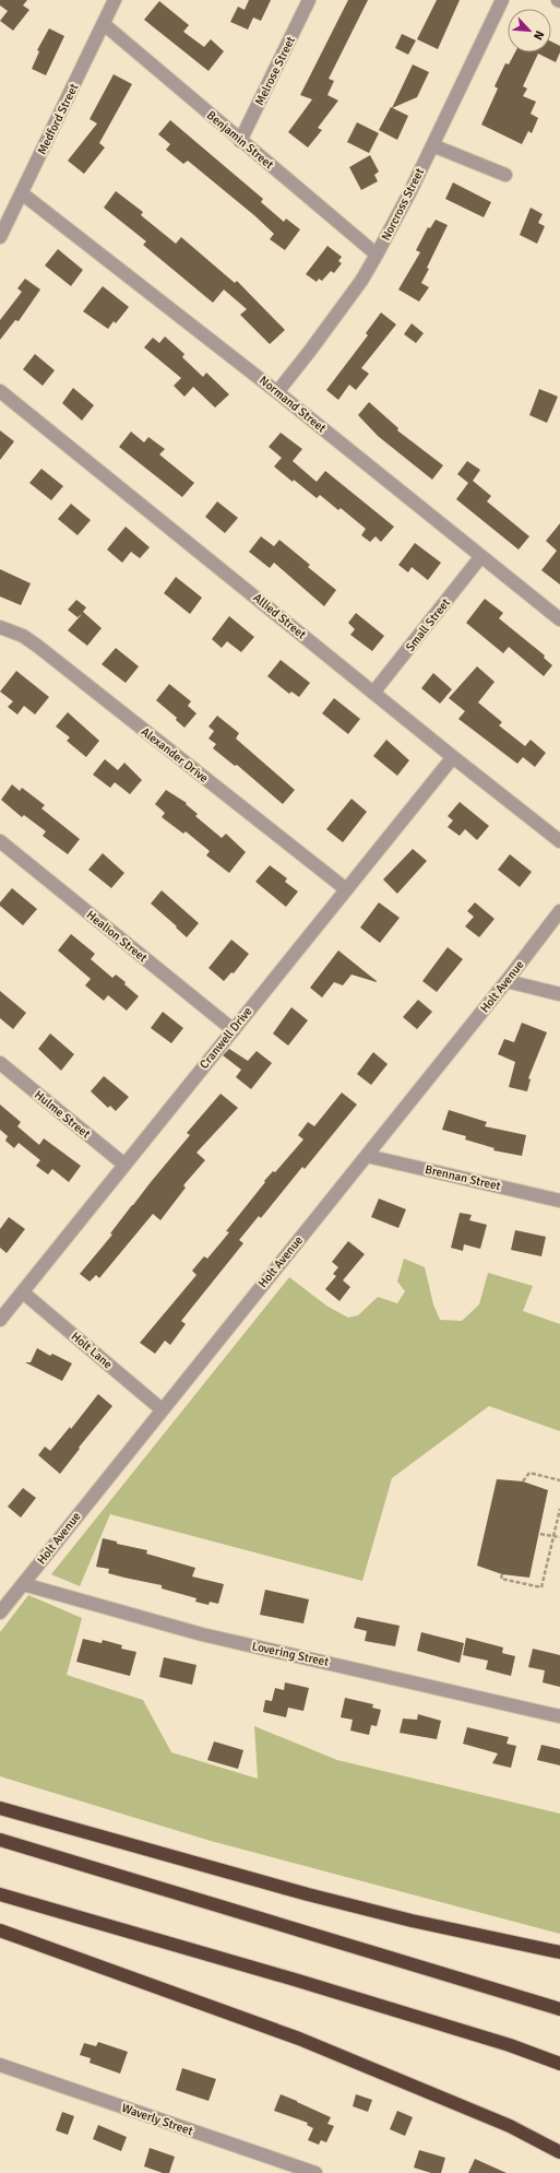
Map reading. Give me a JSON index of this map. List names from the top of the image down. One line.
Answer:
{"streets":{"street":["Melrose Street","Medford Street","Benjamin Street","Norcross Street","Normand Street","Allied Street","Small Street","Alexander Drive","Healion Street","Holt Avenue","Cranwell Drive","Hulme Street","Brennan Street","Holt Lane","Lovering Street","Waverly Street"]},"crossings":[["Melrose Street","Benjamin Street"],["Medford Street","Benjamin Street"],["Medford Street","Normand Street"],["Benjamin Street","Norcross Street"],["Norcross Street","Normand Street"],["Normand Street","Small Street"],["Allied Street","Small Street"],["Allied Street","Cranwell Drive"],["Alexander Drive","Cranwell Drive"],["Healion Street","Cranwell Drive"],["Holt Avenue","Brennan Street"],["Holt Avenue","Holt Lane"],["Holt Avenue","Lovering Street"],["Cranwell Drive","Hulme Street"],["Cranwell Drive","Holt Lane"]],"north":"bottom right"}
